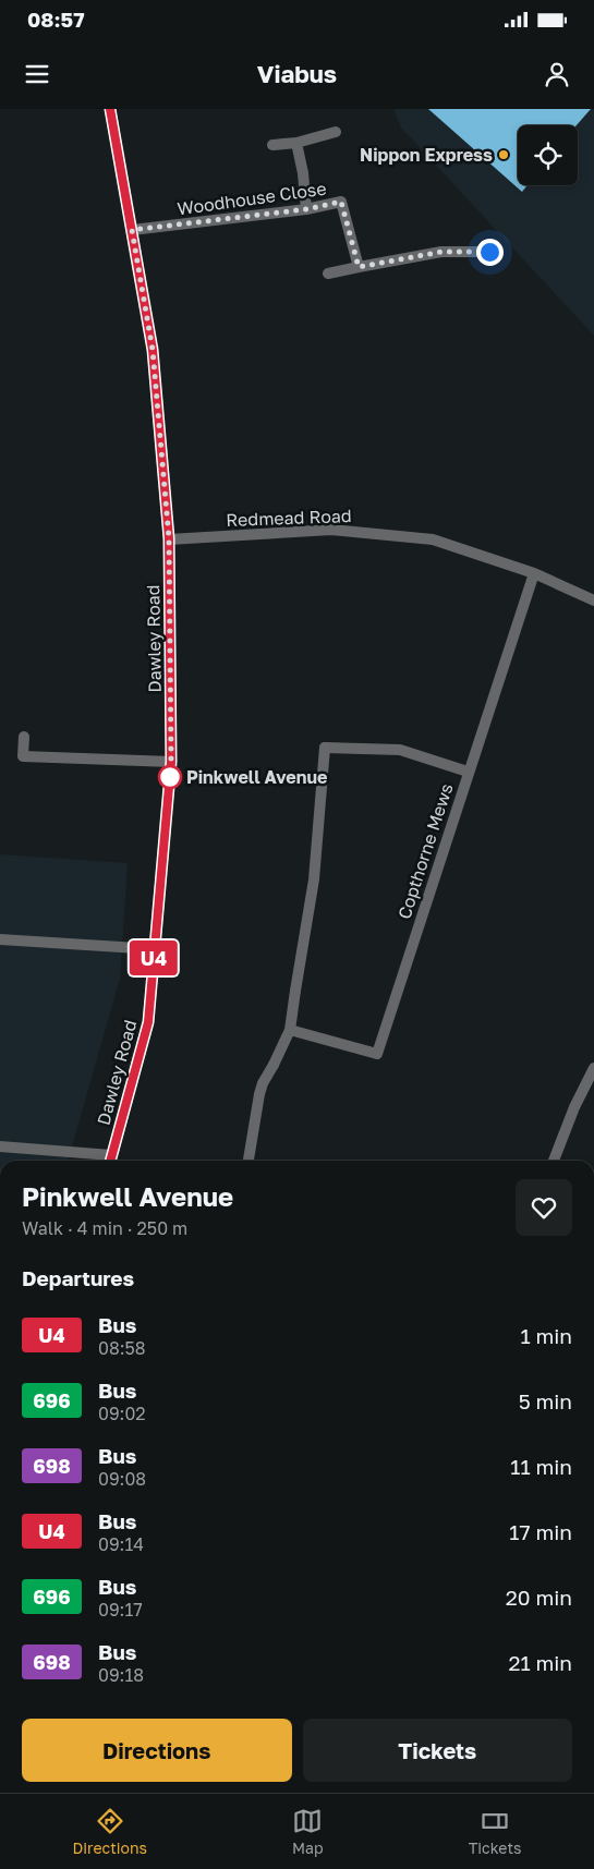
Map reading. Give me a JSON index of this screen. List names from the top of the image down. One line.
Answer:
{"streets":{"street":["Woodhouse Close","Redmead Road","Dawley Road","Copthorne Mews"]},"crossings":[["Woodhouse Close","Dawley Road"],["Redmead Road","Dawley Road"],["Redmead Road","Copthorne Mews"]],"places":["Nippon Express","Pinkwell Avenue"],"lines":["bus line U4"],"page":{"status":"08:57","header":"Viabus","on_map":"U4","heading":[["Pinkwell Avenue","Walk · 4 min · 250 m"],"Departures"],"list":[{"mark":"U4","name":"Bus","note":"08:58","value":"1 min"},{"mark":"696","name":"Bus","note":"09:02","value":"5 min"},{"mark":"698","name":"Bus","note":"09:08","value":"11 min"},{"mark":"U4","name":"Bus","note":"09:14","value":"17 min"},{"mark":"696","name":"Bus","note":"09:17","value":"20 min"},{"mark":"698","name":"Bus","note":"09:18","value":"21 min"}],"buttons":["Directions","Tickets"],"tabs":["Directions","Map","Tickets"]}}
